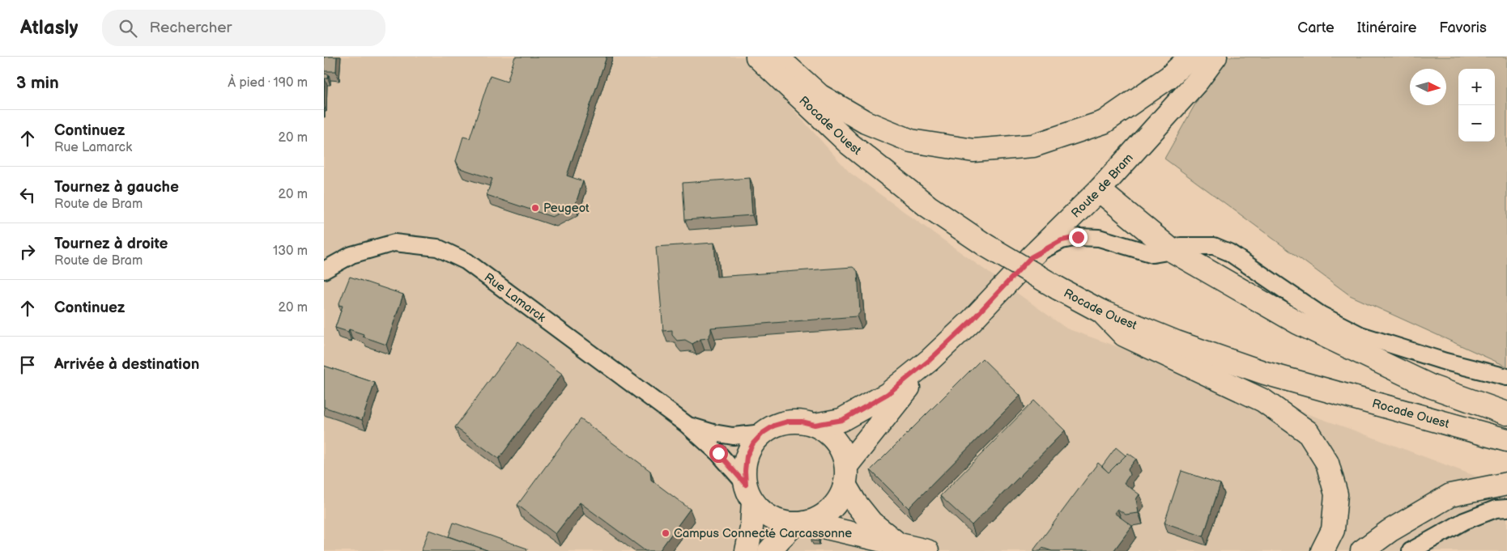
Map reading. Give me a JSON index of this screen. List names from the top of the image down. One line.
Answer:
{"streets":{"main road":["Rocade Ouest","Route de Bram"],"street":["Rue Lamarck"]},"crossings":[["Route de Bram","Rue Lamarck"]],"places":["Peugeot","Campus Connecté Carcassonne"],"north":"right","page":{"header":"Atlasly","search":"Rechercher","nav":["Carte","Itinéraire","Favoris"],"heading":["3 min","À pied · 190 m"],"map_buttons":["+","−"],"list":[["Continuez","Rue Lamarck","20 m"],["Tournez à gauche","Route de Bram","20 m"],["Tournez à droite","Route de Bram","130 m"],["Continuez","20 m"],"Arrivée à destination"]}}
